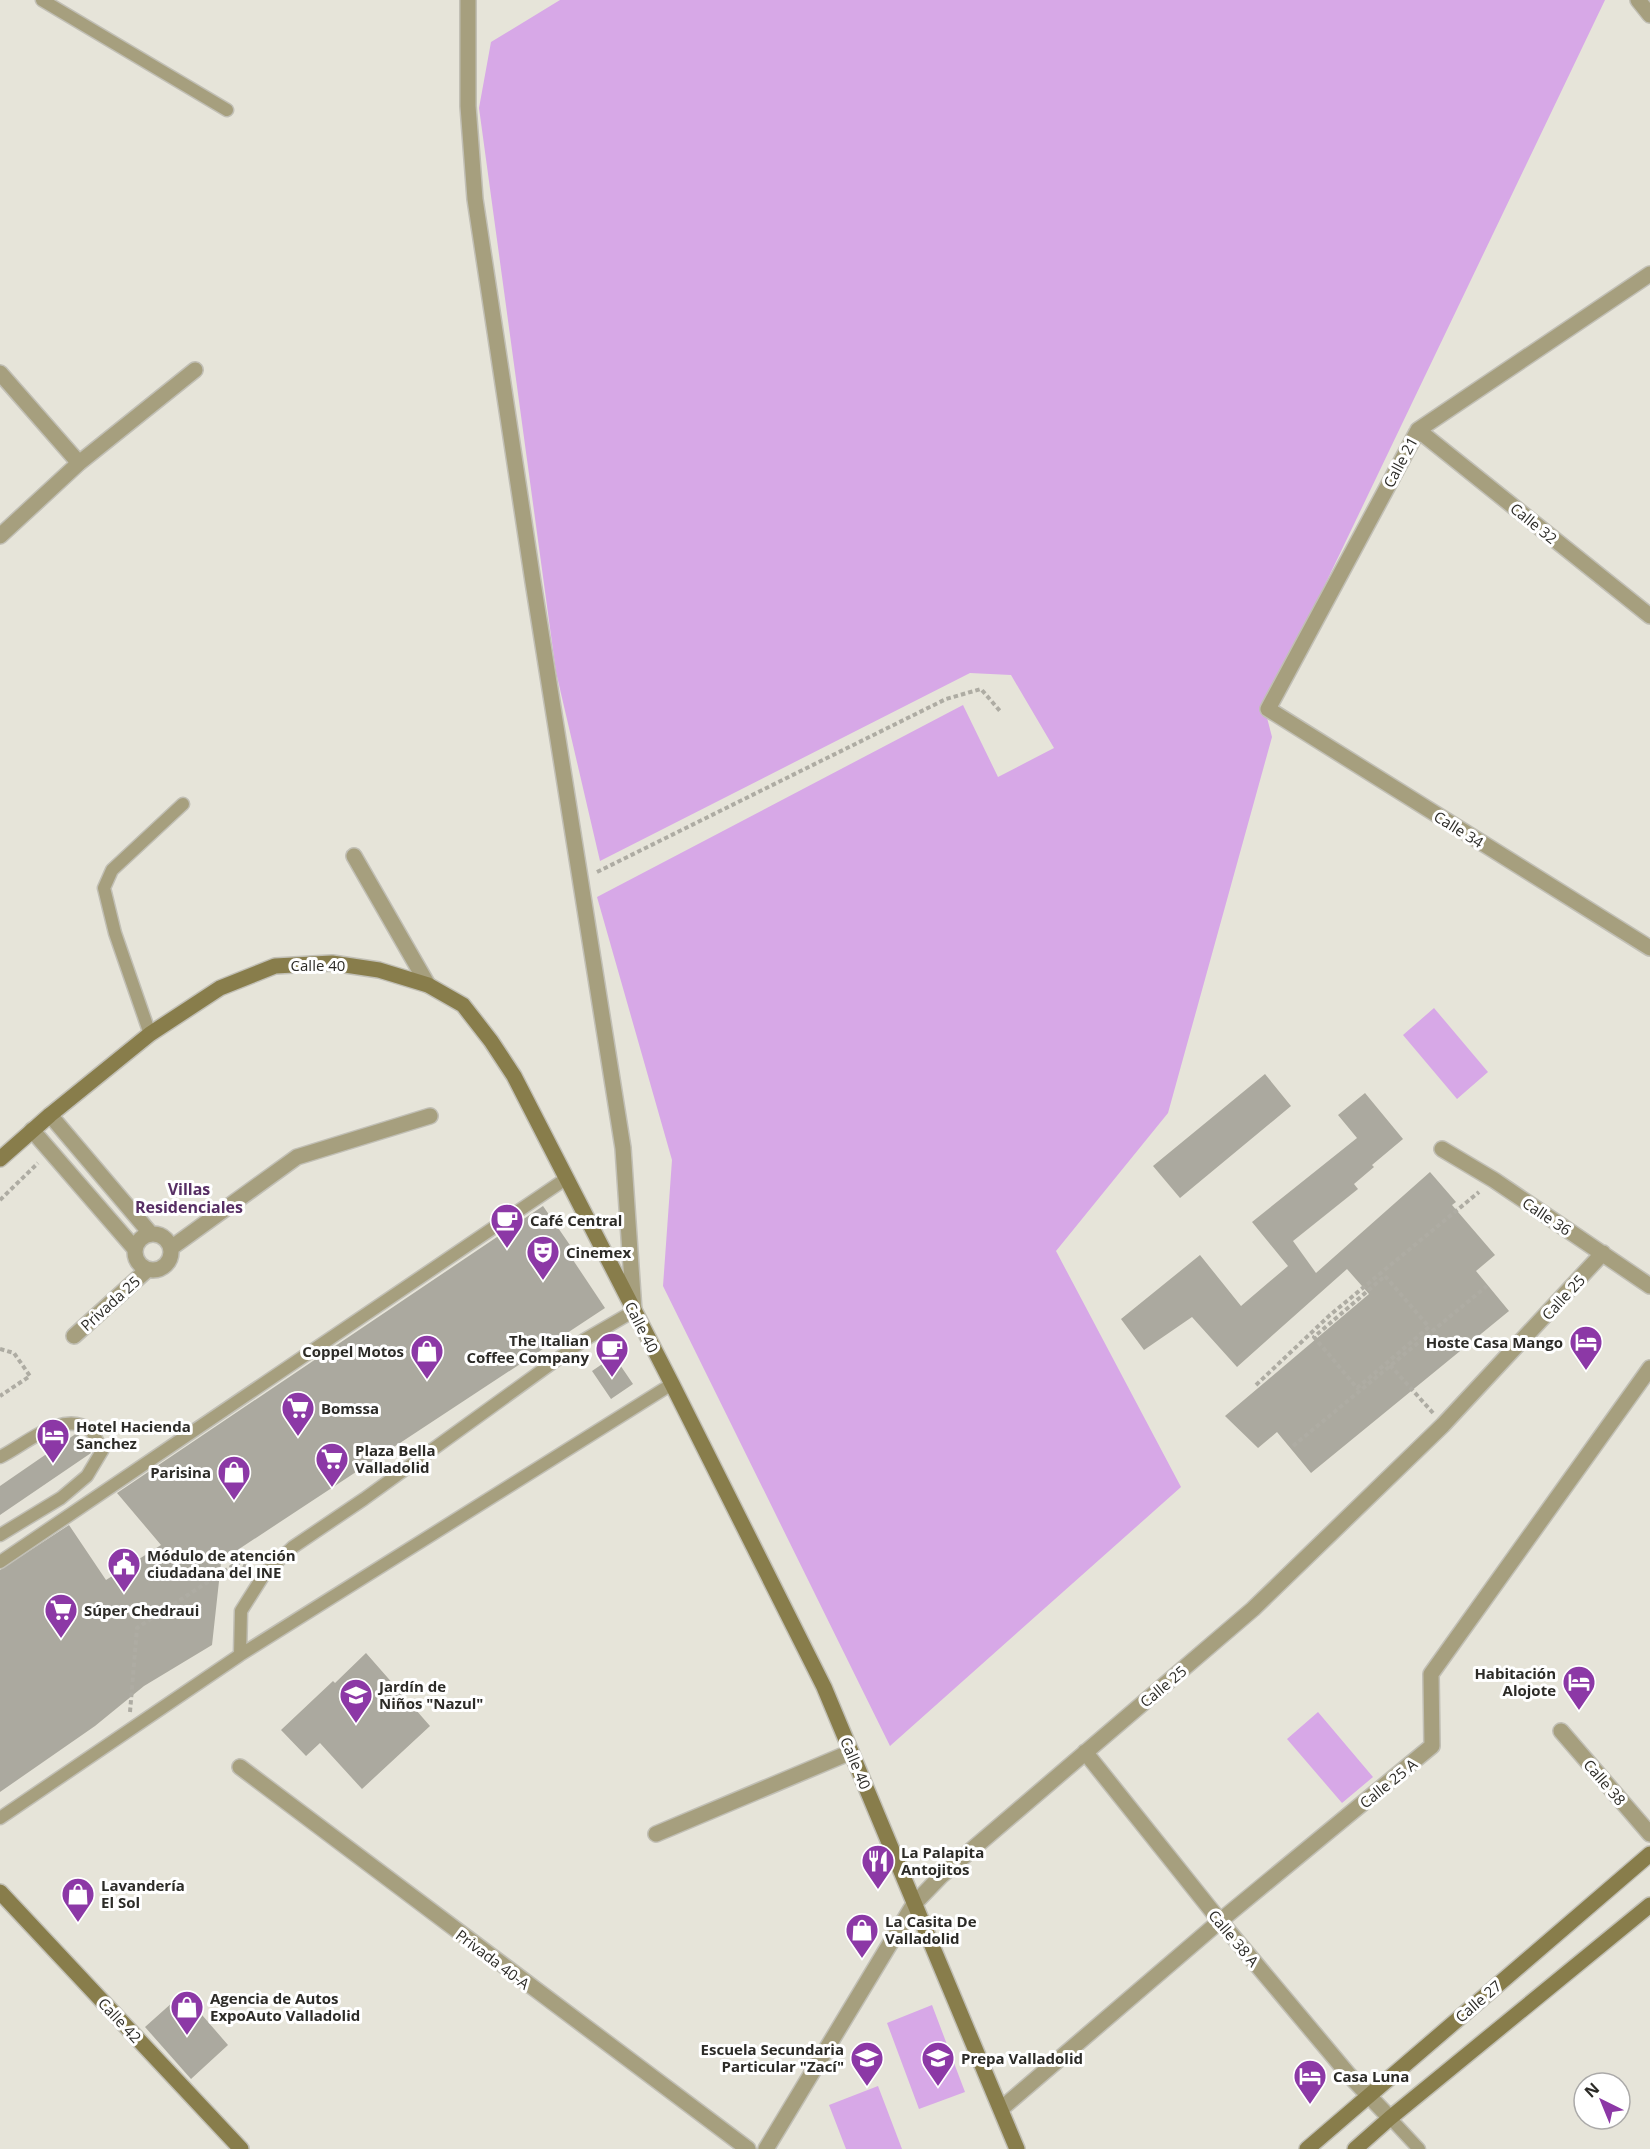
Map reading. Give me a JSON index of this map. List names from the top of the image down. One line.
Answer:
{"streets":{"main road":["Calle 40","Calle 27","Calle 42"],"street":["Calle 21","Calle 32","Calle 34","Calle 36","Calle 25","Privada 25","Calle 38","Calle 25 A","Calle 38 A","Privada 40-A"]},"crossings":[["Calle 21","Calle 32"],["Calle 21","Calle 34"],["Calle 40","Calle 25"],["Calle 40","Calle 25 A"],["Calle 36","Calle 25"],["Calle 25","Calle 38 A"],["Calle 25 A","Calle 38 A"],["Calle 38 A","Calle 27"]],"districts":["Villas Residenciales"],"places":{"cafe":["Café Central","The Italian Coffee Company"],"theatre":["Cinemex"],"hotel":["Hoste Casa Mango","Hotel Hacienda Sanchez","Habitación Alojote","Casa Luna"],"shop":["Coppel Motos","Parisina","Lavandería El Sol","La Casita De Valladolid","Agencia de Autos ExpoAuto Valladolid"],"supermarket":["Bomssa","Plaza Bella Valladolid","Súper Chedraui"],"public building":["Módulo de atención ciudadana del INE"],"school or university":["Jardín de Niños \"Nazul\"","Escuela Secundaria Particular \"Zací\"","Prepa Valladolid"],"restaurant":["La Palapita Antojitos"]},"north":"top left"}
